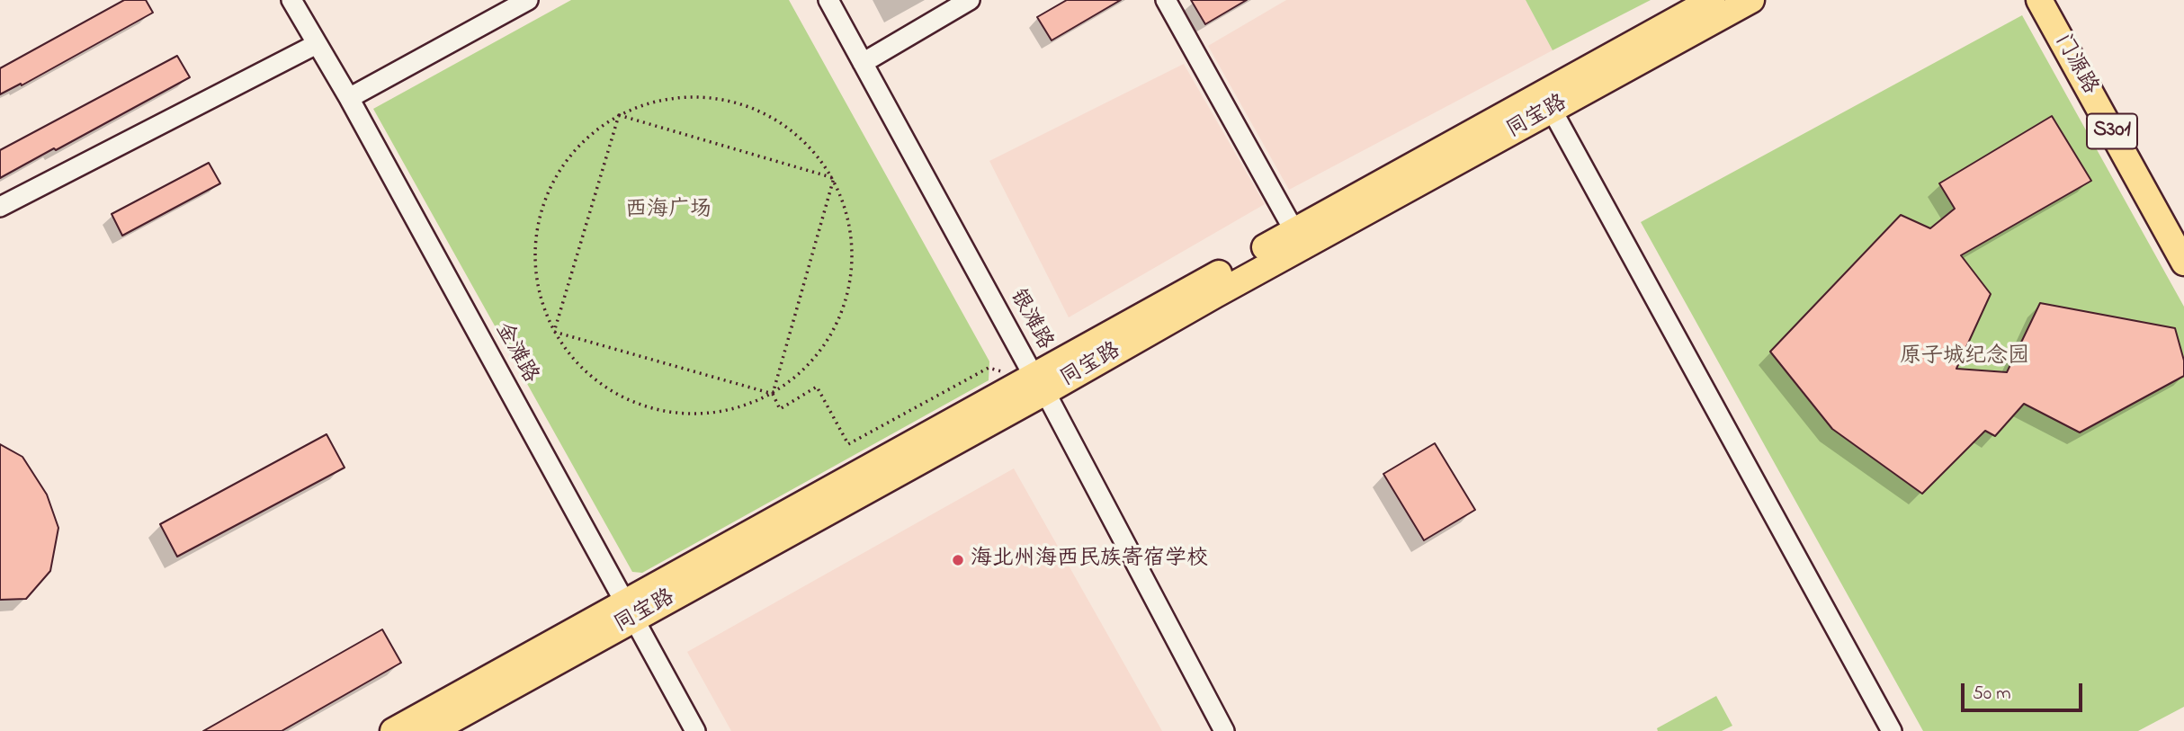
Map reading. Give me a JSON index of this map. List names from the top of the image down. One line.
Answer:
{"streets":{"main road":["门源路","同宝路","S301"],"street":["银滩路","金滩路"]},"crossings":[["同宝路","银滩路"],["同宝路","金滩路"]],"parks":["西海广场","原子城纪念园"],"places":["海北州海西民族寄宿学校"],"scale_bar":"50 m"}
